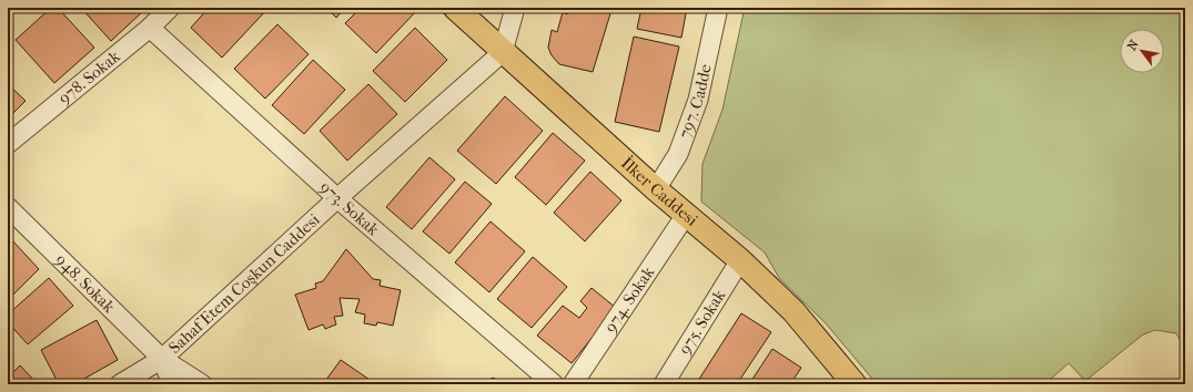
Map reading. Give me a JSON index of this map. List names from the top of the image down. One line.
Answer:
{"streets":{"main road":["İlker Caddesi"],"street":["978. Sokak","797. Cadde","973. Sokak","948. Sokak","Sahaf Etem Coşkun Caddesi","974. Sokak","975. Sokak"]},"crossings":[["978. Sokak","973. Sokak"],["797. Cadde","İlker Caddesi"],["İlker Caddesi","Sahaf Etem Coşkun Caddesi"],["İlker Caddesi","974. Sokak"],["İlker Caddesi","975. Sokak"],["973. Sokak","Sahaf Etem Coşkun Caddesi"],["948. Sokak","Sahaf Etem Coşkun Caddesi"]],"north":"top left"}
